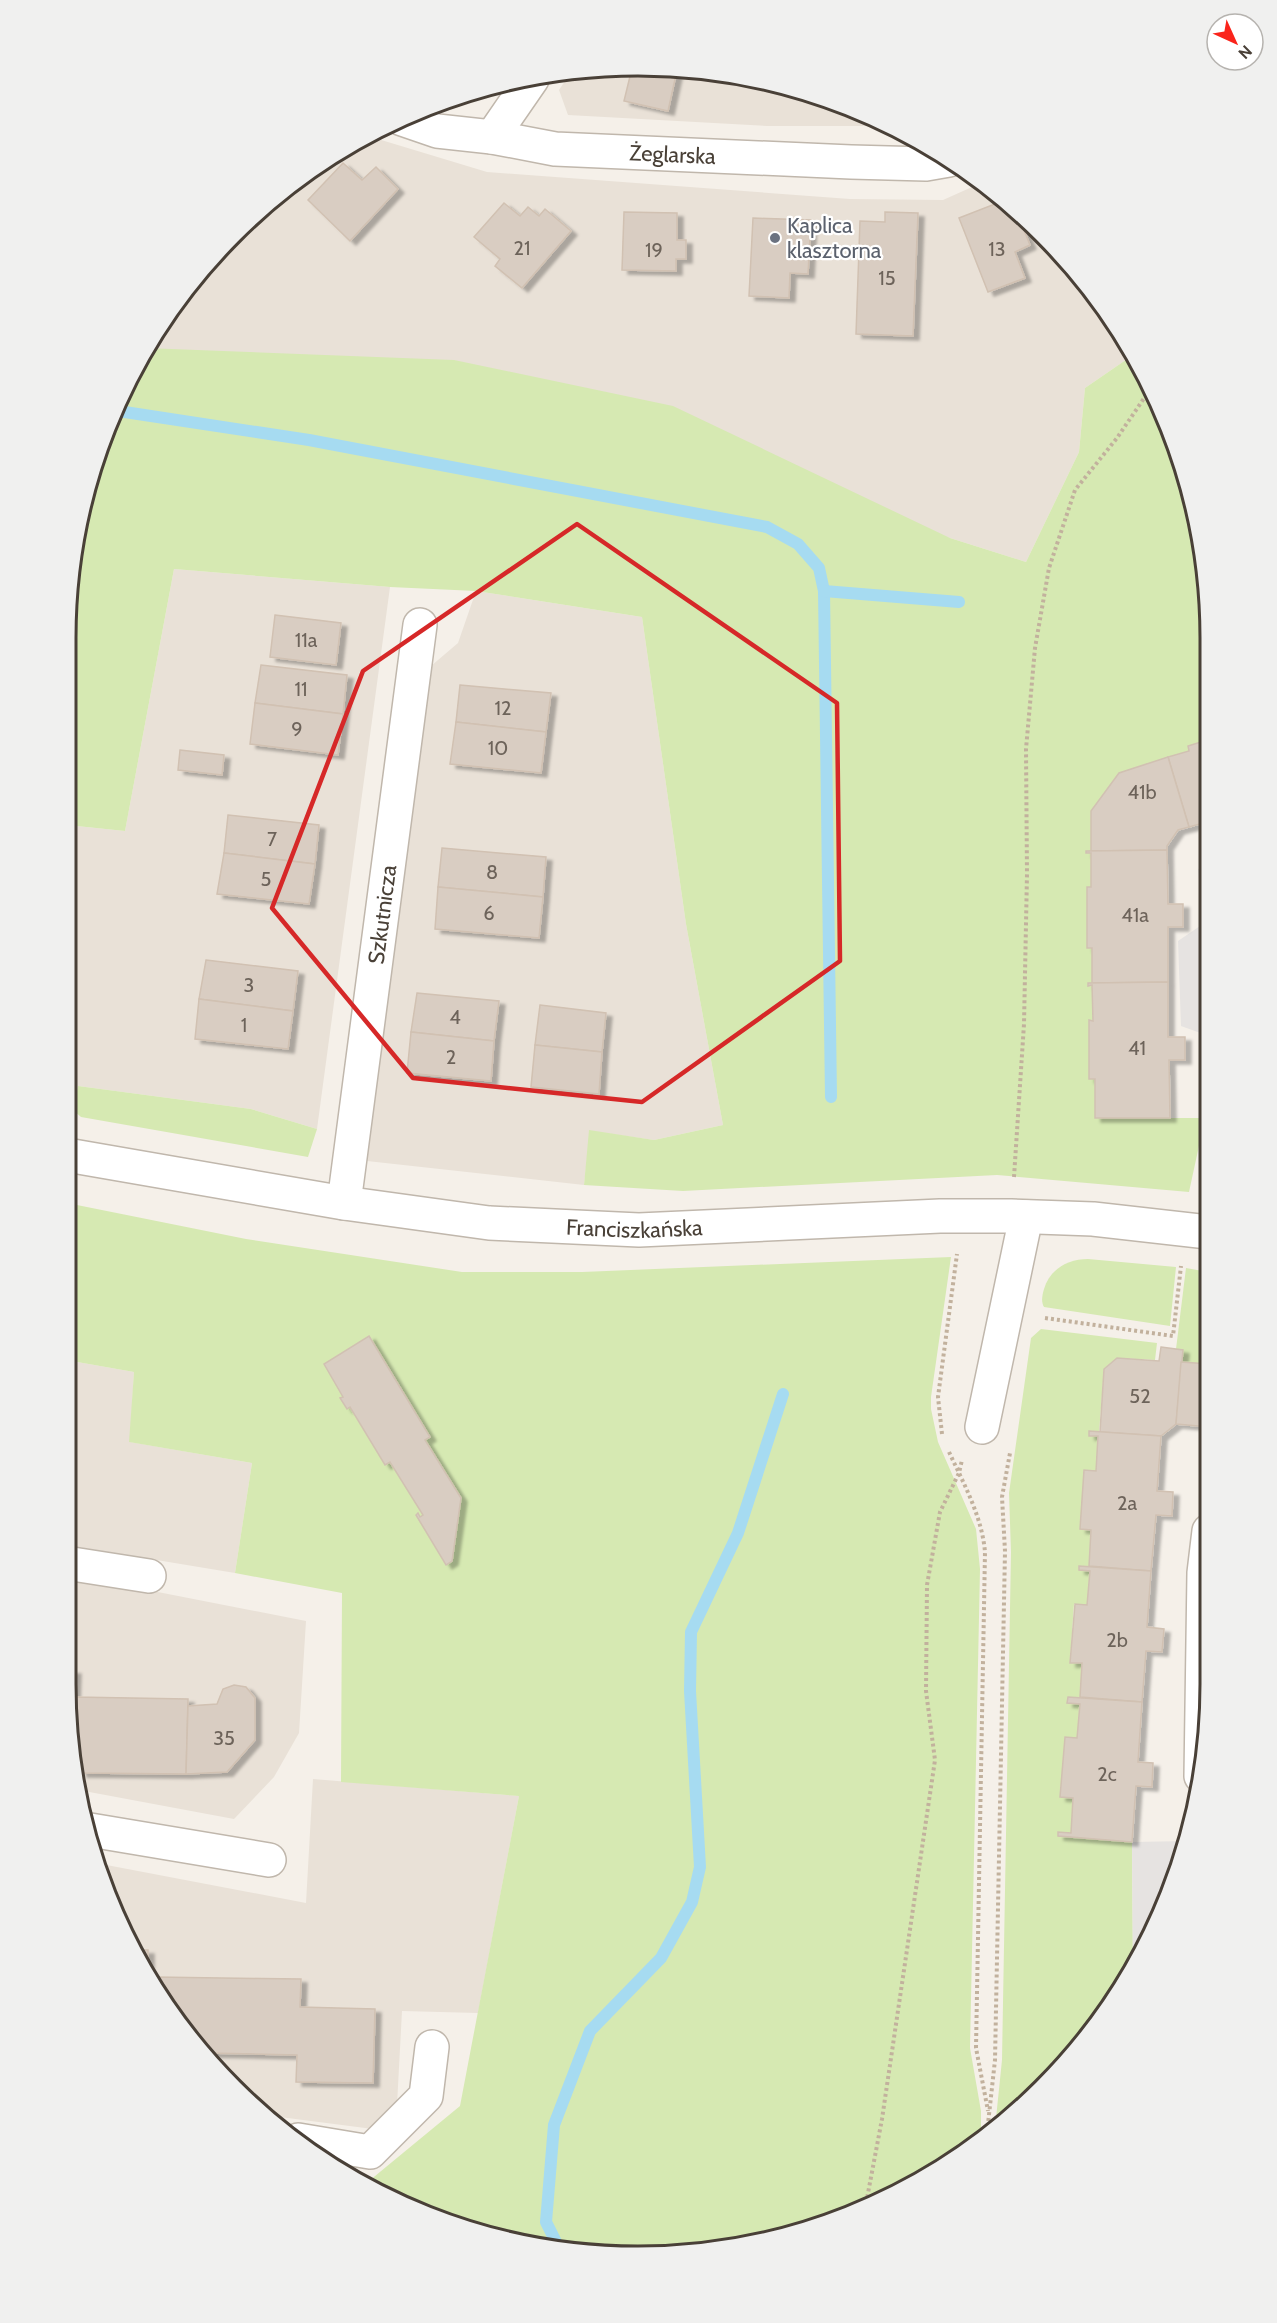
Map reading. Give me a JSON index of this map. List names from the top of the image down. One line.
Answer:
{"streets":{"street":["Żeglarska","Szkutnicza","Franciszkańska"]},"crossings":[["Szkutnicza","Franciszkańska"]],"places":["Kaplica klasztorna"],"house_numbers":["21","13","19","15","11a","11","12","9","10","41b","7","8","5","6","41a","3","4","1","41","2","52","2a","2b","35","2c"],"north":"bottom right"}
